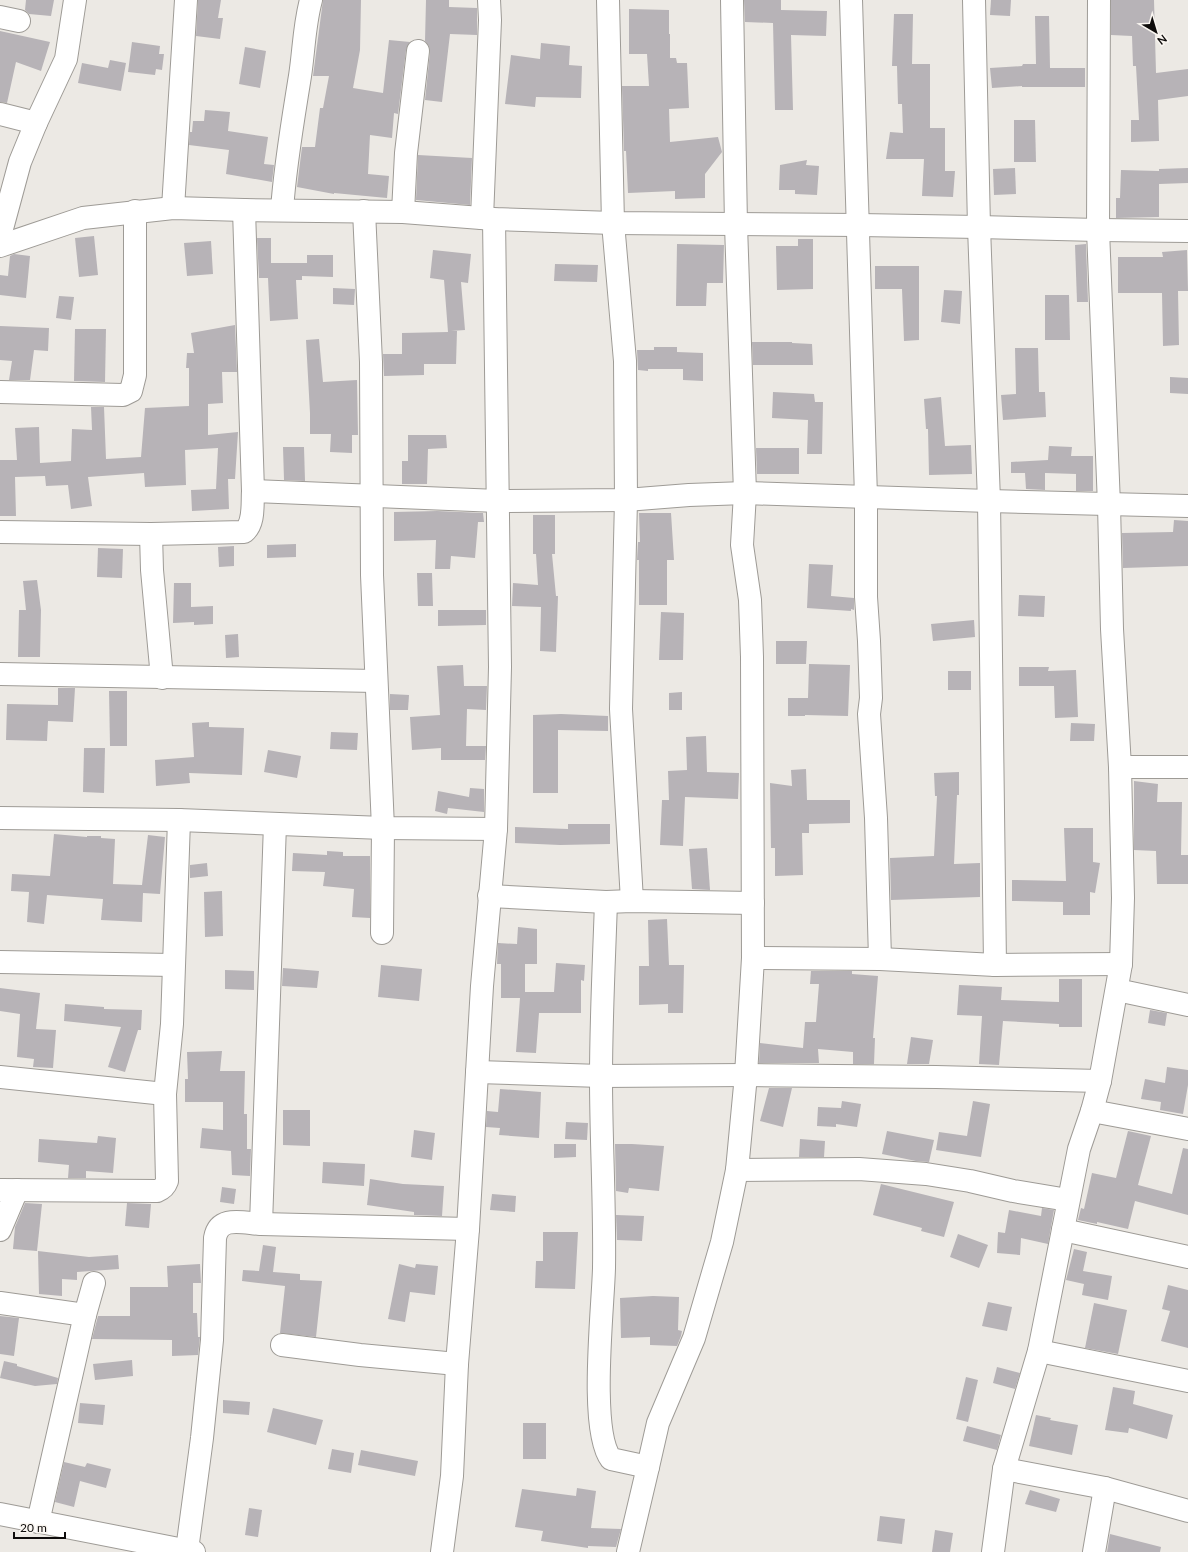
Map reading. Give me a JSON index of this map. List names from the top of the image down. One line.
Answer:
{"scale_bar":"20 m","north":"bottom right"}
